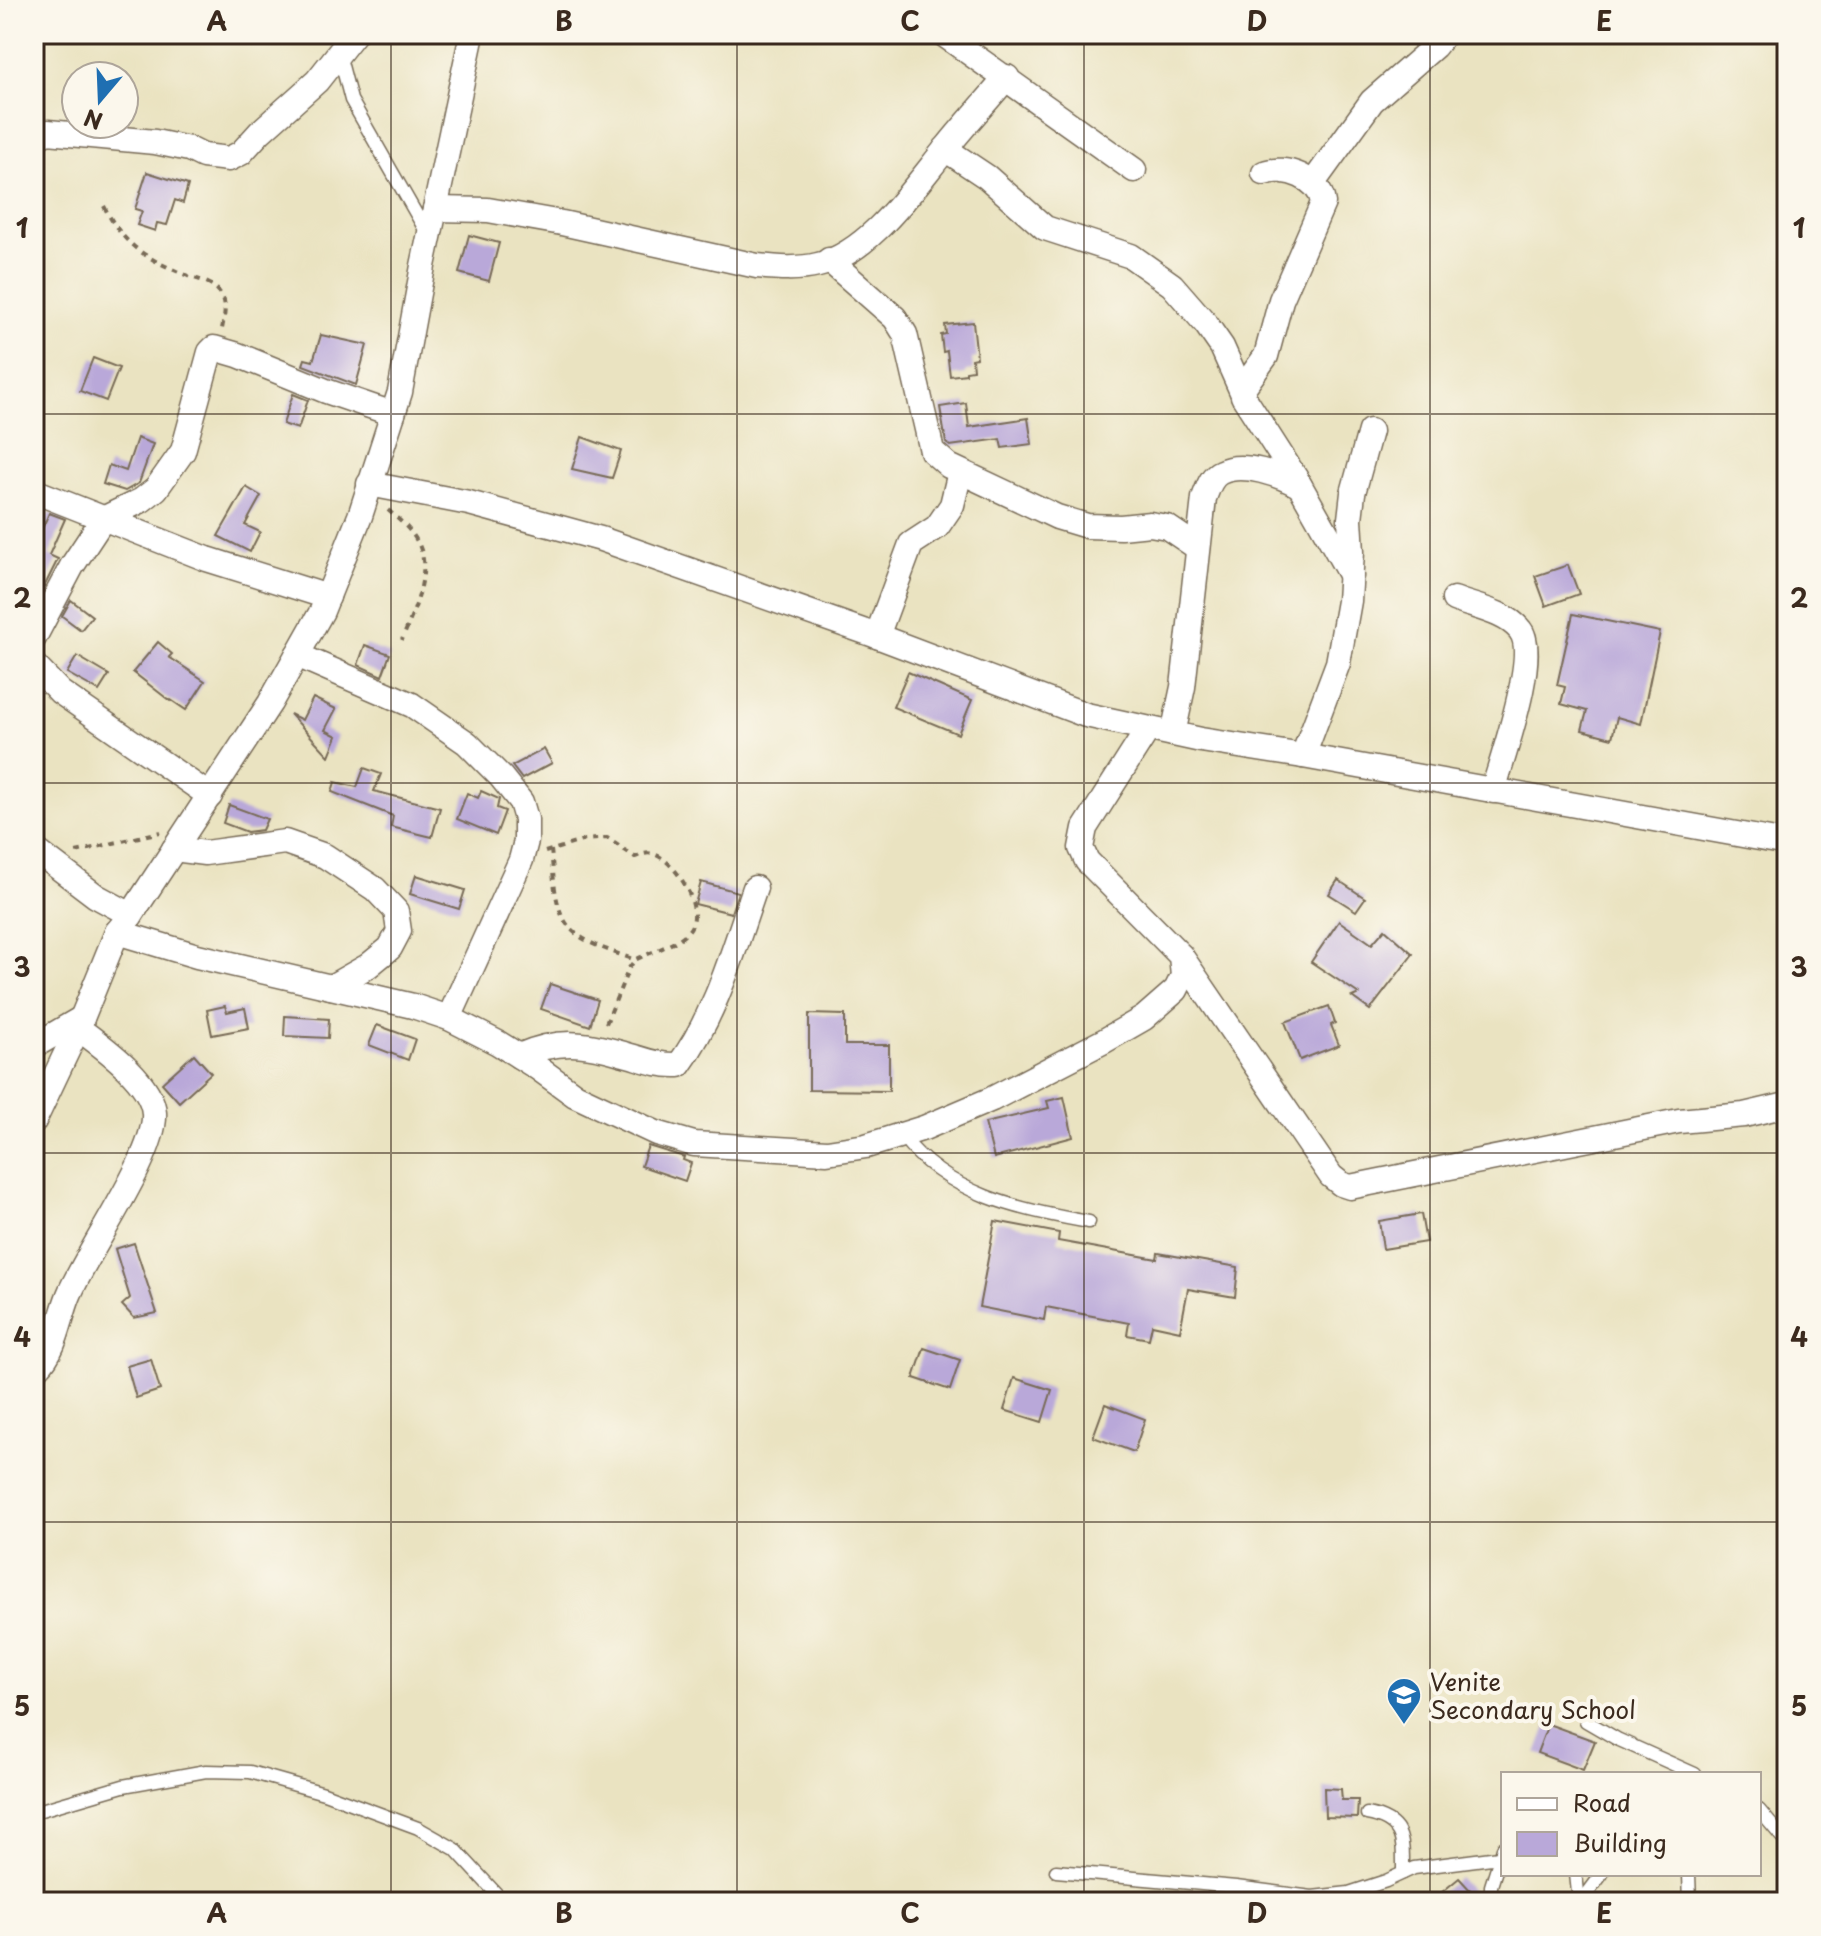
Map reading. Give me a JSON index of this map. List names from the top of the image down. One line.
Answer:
{"places":{"school or university":["Venite Secondary School"]},"legend":["Road","Building"],"north":"bottom","grid":{"columns":["A","B","C","D","E"],"rows":["1","2","3","4","5"]}}
